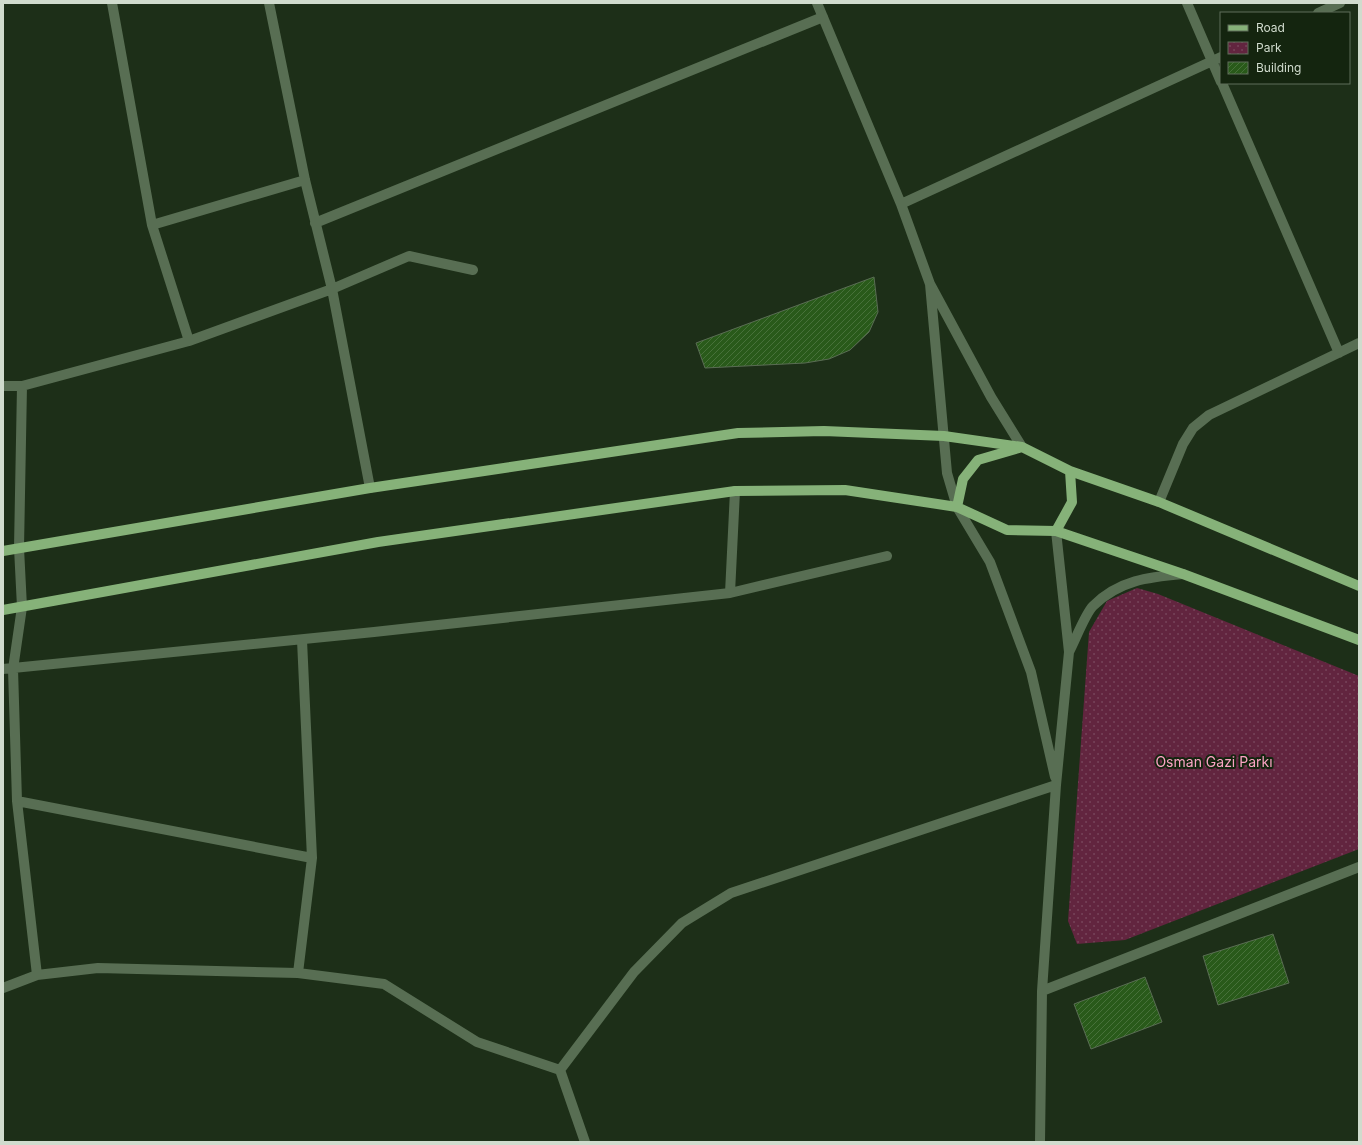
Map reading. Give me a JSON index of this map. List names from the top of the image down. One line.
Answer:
{"parks":["Osman Gazi Parkı"],"legend":["Road","Park","Building"]}
